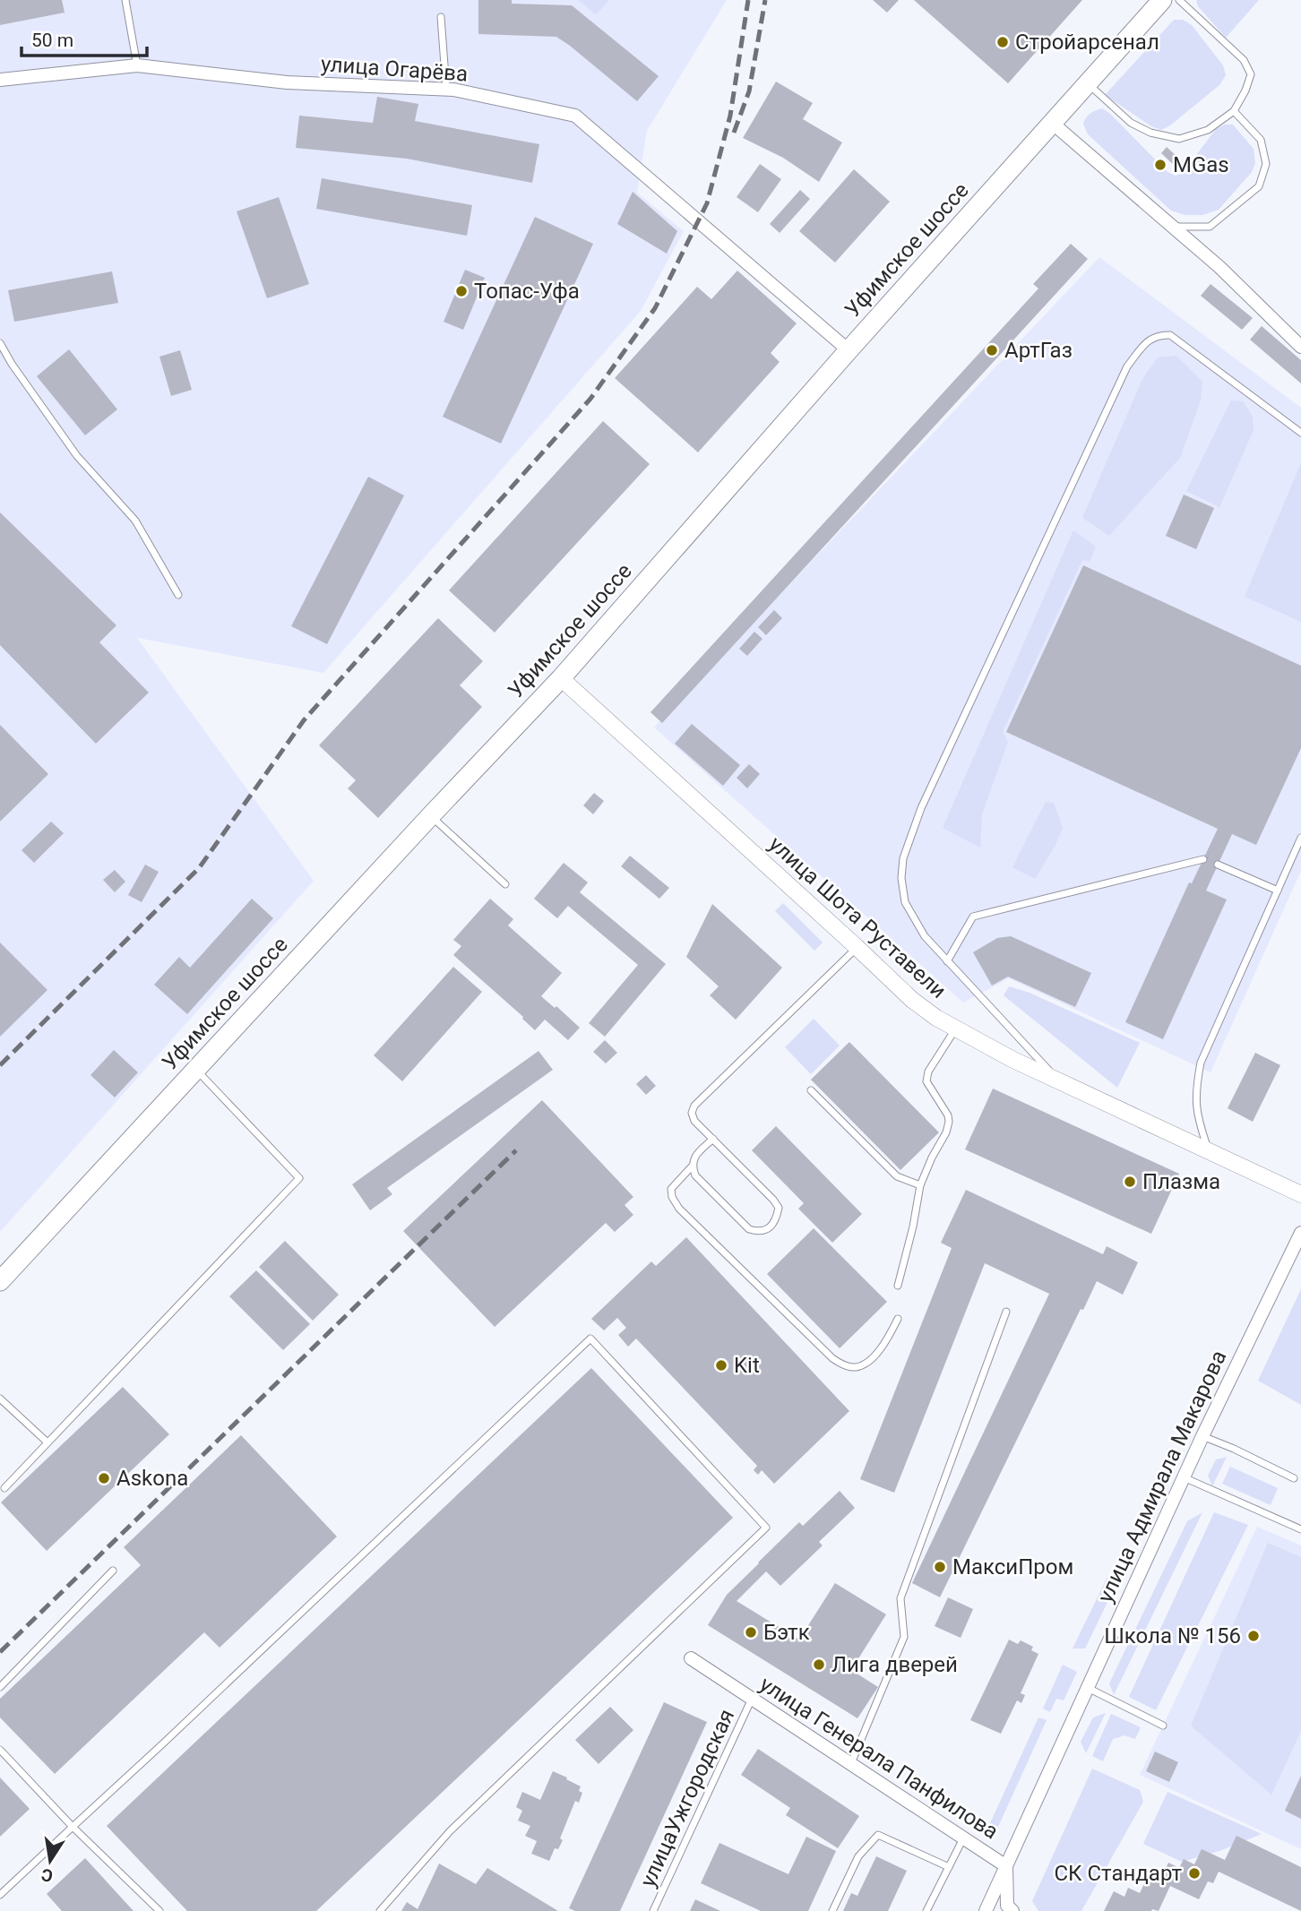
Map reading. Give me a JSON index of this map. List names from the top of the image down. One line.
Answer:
{"streets":{"main road":["Уфимское шоссе"],"street":["улица Огарёва","улица Шота Руставели","улица Адмирала Макарова","улица Генерала Панфилова"],"lane":["улицаУжгородская"]},"crossings":[["улица Огарёва","Уфимское шоссе"],["Уфимское шоссе","улица Шота Руставели"],["улица Адмирала Макарова","улица Генерала Панфилова"],["улица Генерала Панфилова","улицаУжгородская"]],"places":["Стройарсенал","MGas","Топас-Уфа","АртГаз","Плазма","Kit","Askona","МаксиПром","Бэтк","Школа № 156","Лига дверей","СК Стандарт"],"scale_bar":"50 m","north":"bottom"}
